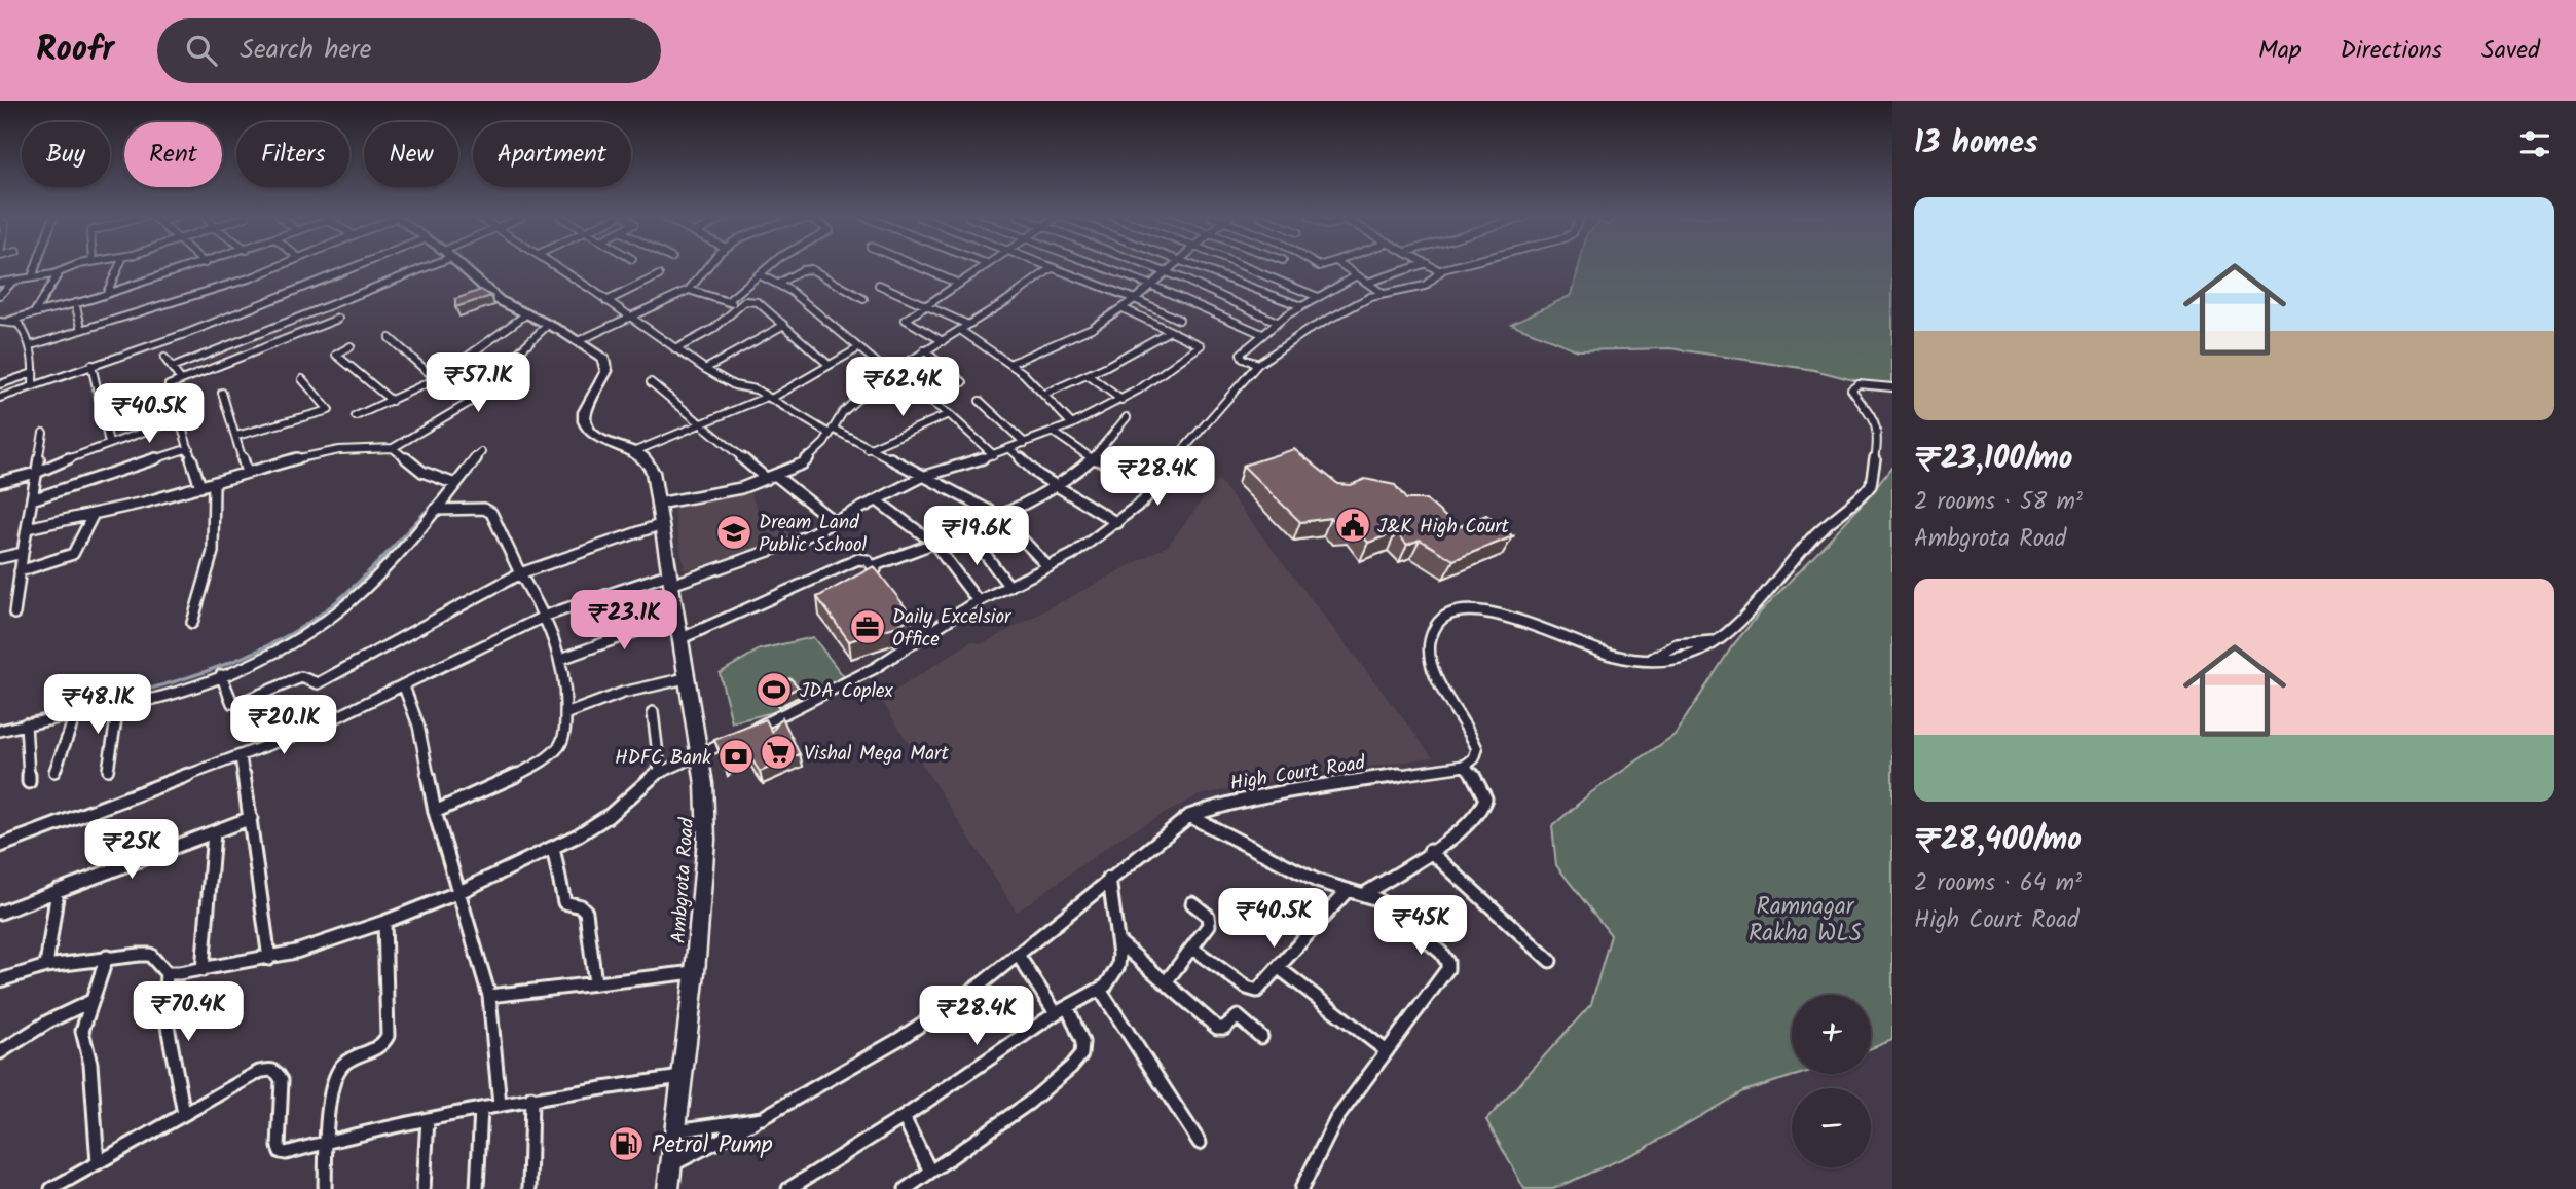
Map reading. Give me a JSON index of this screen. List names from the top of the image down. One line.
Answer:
{"streets":{"main road":["Ambgrota Road"],"street":["High Court Road"]},"crossings":[["High Court Road","Ambgrota Road"]],"parks":["Ramnagar Rakha WLS"],"places":{"public building":["J&K High Court"],"school or university":["Dream Land Public School"],"office":["Daily Excelsior Office"],"sports":["JDA Coplex"],"supermarket":["Vishal Mega Mart"],"bank":["HDFC Bank"],"fuel station":["Petrol Pump"]},"page":{"header":"Roofr","search":"Search here","nav":["Map","Directions","Saved"],"heading":"13 homes","chip":["Buy","Rent","Filters","New","Apartment"],"list":[{"name":"₹23,100/mo","note":"2 rooms · 58 m² · Ambgrota Road"},{"name":"₹28,400/mo","note":"2 rooms · 64 m² · High Court Road"}],"price":["₹57.1K","₹62.4K","₹40.5K","₹28.4K","₹19.6K","₹23.1K","₹48.1K","₹20.1K","₹25K","₹40.5K","₹45K","₹70.4K","₹28.4K"],"map_buttons":["+","−"]}}
